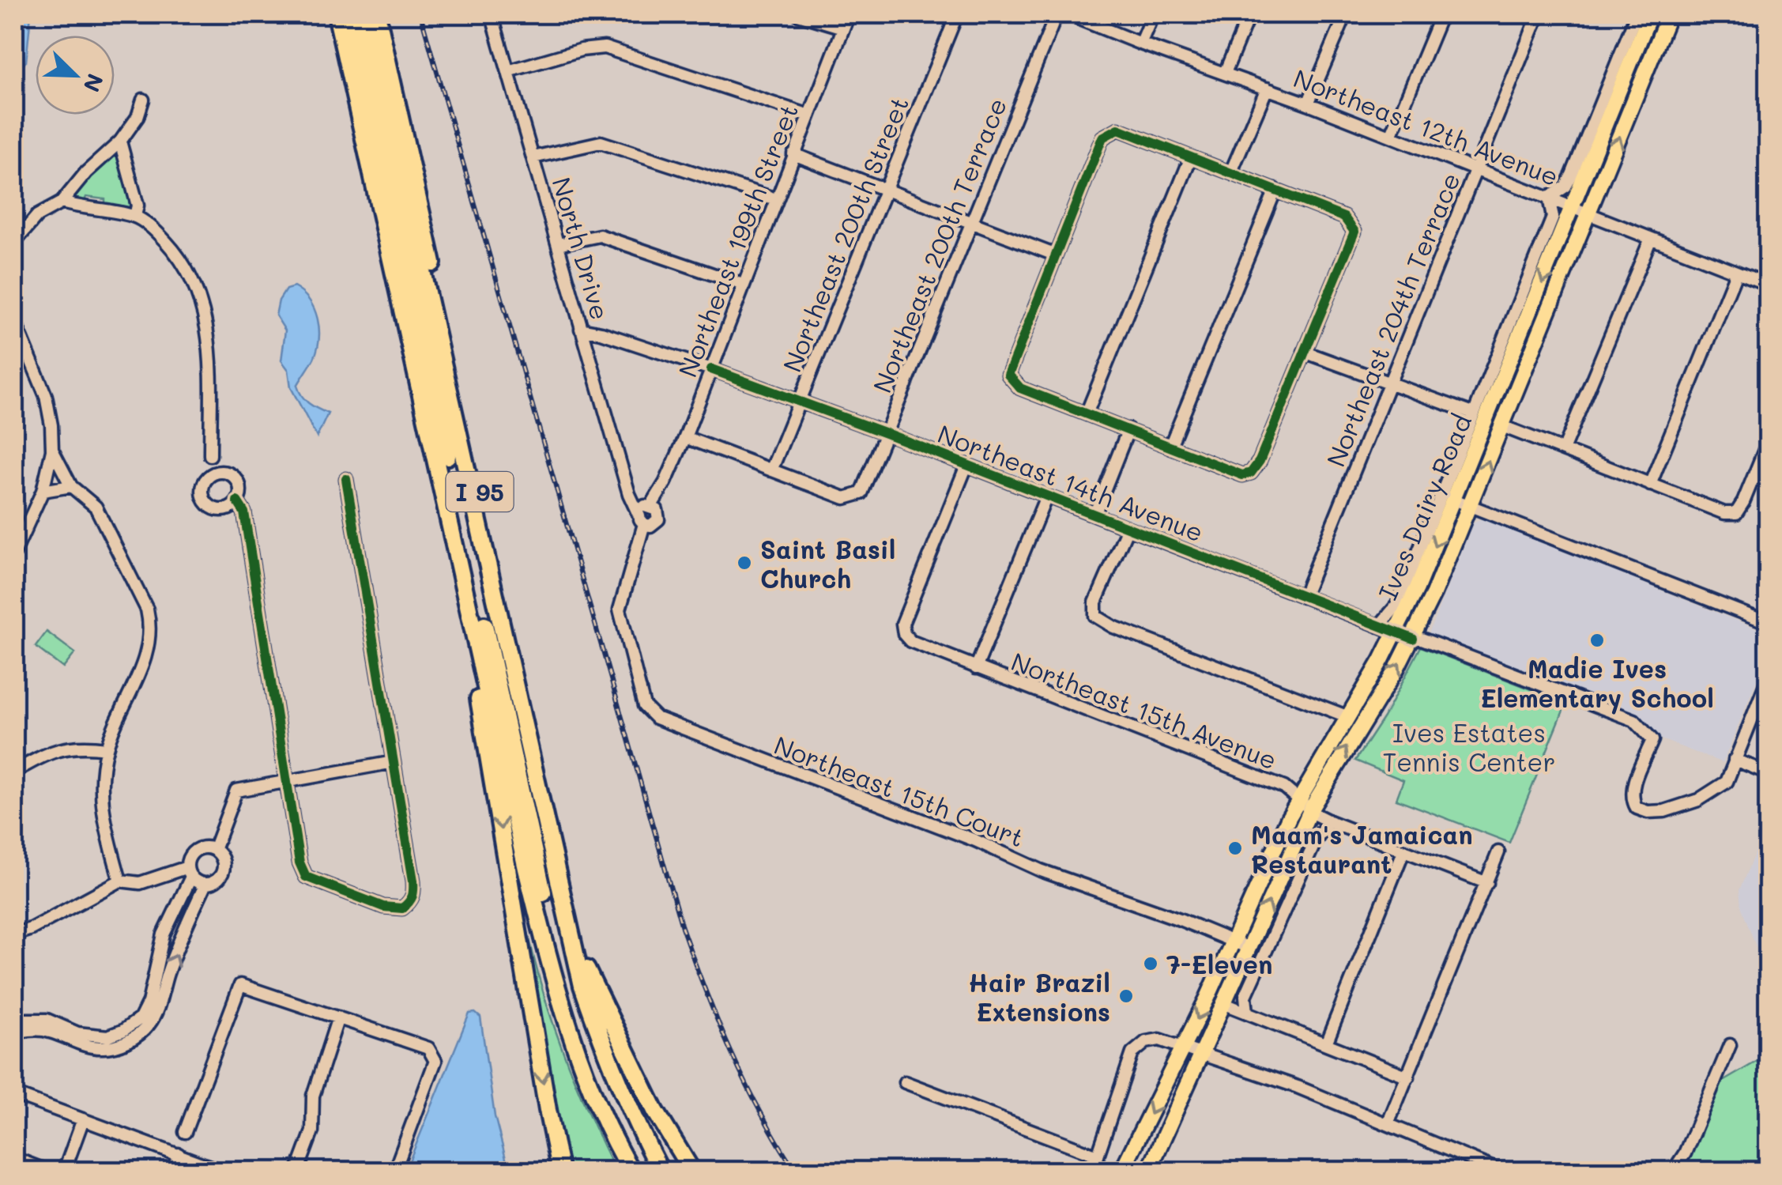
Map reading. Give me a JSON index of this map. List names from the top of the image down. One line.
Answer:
{"streets":{"highway":["I 95"],"main road":["Ives Dairy Road"],"street":["Northeast 12th Avenue","Northeast 200th Street","Northeast 199th Street","Northeast 200th Terrace","North Drive","Northeast 204th Terrace","Northeast 14th Avenue","Northeast 15th Avenue","Northeast 15th Court"]},"crossings":[["Northeast 12th Avenue","Northeast 204th Terrace"],["Northeast 12th Avenue","Ives Dairy Road"],["Northeast 200th Street","Northeast 200th Terrace"],["Northeast 200th Street","Northeast 14th Avenue"],["Northeast 199th Street","North Drive"],["Northeast 199th Street","Northeast 14th Avenue"],["Northeast 199th Street","Northeast 15th Court"],["Northeast 200th Terrace","Northeast 14th Avenue"],["North Drive","Northeast 14th Avenue"],["Northeast 204th Terrace","Northeast 14th Avenue"],["Northeast 14th Avenue","Ives Dairy Road"],["Northeast 14th Avenue","Northeast 15th Avenue"],["Ives Dairy Road","Northeast 15th Avenue"],["Ives Dairy Road","Northeast 15th Court"]],"parks":["Ives Estates Tennis Center"],"places":["Saint Basil Church","Madie Ives Elementary School","Maam's Jamaican Restaurant","7-Eleven","Hair Brazil Extensions"],"north":"bottom right"}
